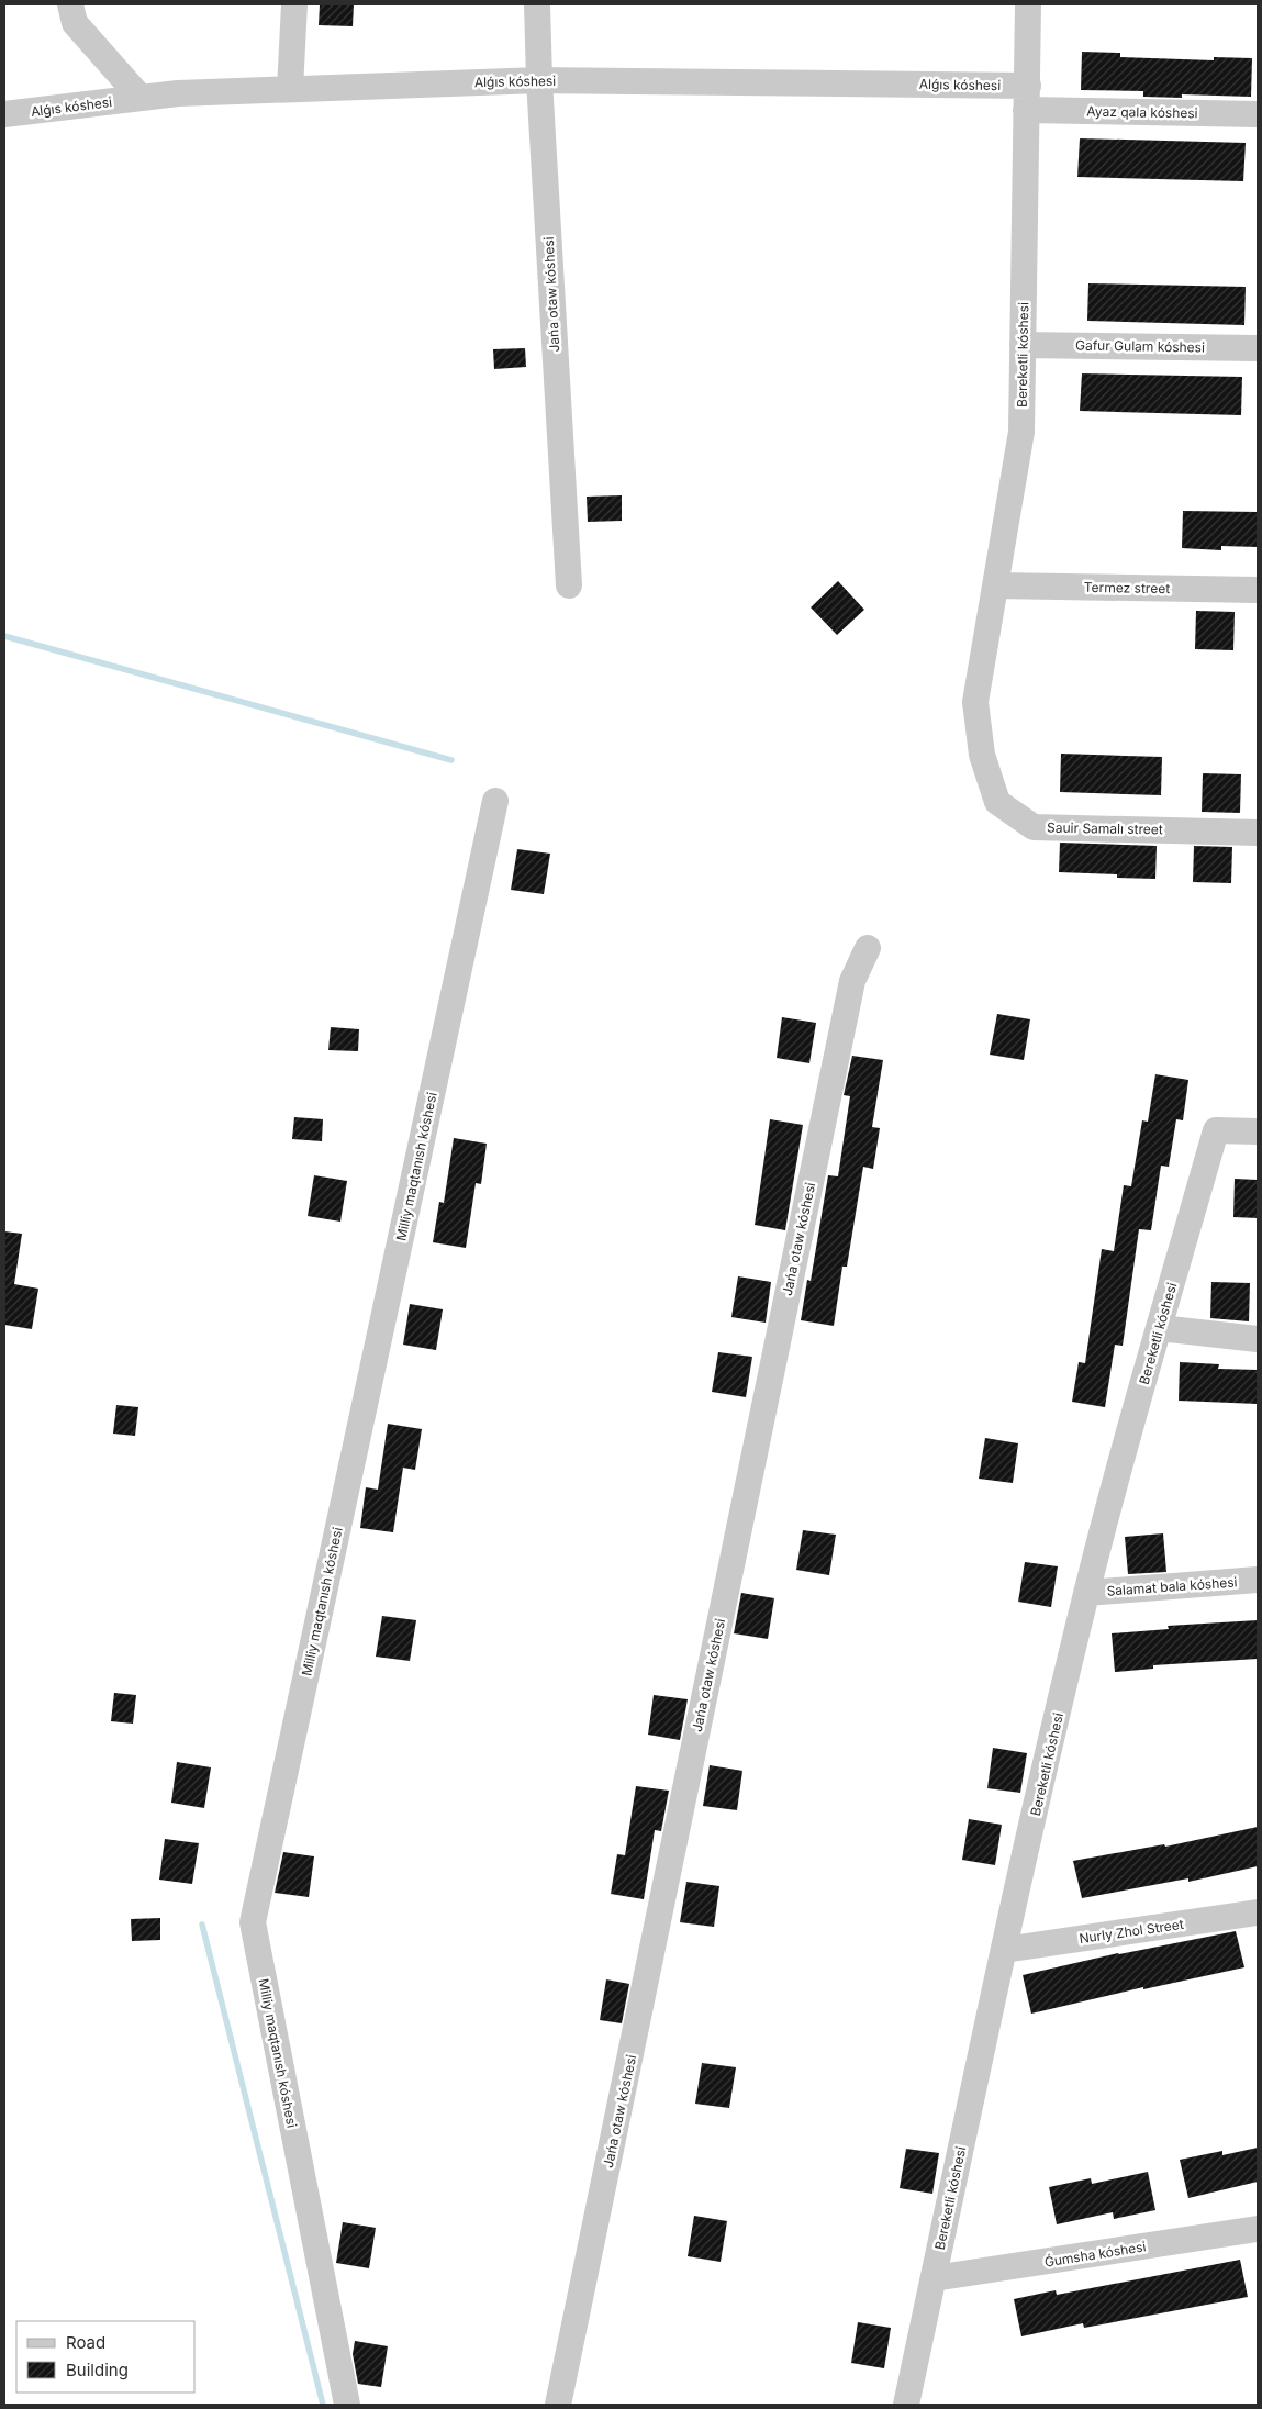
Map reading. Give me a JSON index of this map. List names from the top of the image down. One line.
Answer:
{"streets":{"street":["Alǵıs kóshesi","Ayaz qala kóshesi","Jańa otaw kóshesi","Gafur Gulam kóshesi","Bereketli kóshesi","Termez street","Sauir Samalı street","Milliy maqtanısh kóshesi","Salamat bala kóshesi","Nurly Zhol Street","Ǵumsha kóshesi"]},"crossings":[["Alǵıs kóshesi","Ayaz qala kóshesi"],["Alǵıs kóshesi","Jańa otaw kóshesi"],["Alǵıs kóshesi","Bereketli kóshesi"],["Ayaz qala kóshesi","Bereketli kóshesi"],["Gafur Gulam kóshesi","Bereketli kóshesi"],["Bereketli kóshesi","Termez street"],["Bereketli kóshesi","Sauir Samalı street"],["Bereketli kóshesi","Salamat bala kóshesi"],["Bereketli kóshesi","Nurly Zhol Street"],["Bereketli kóshesi","Ǵumsha kóshesi"]],"legend":["Road","Building"]}
